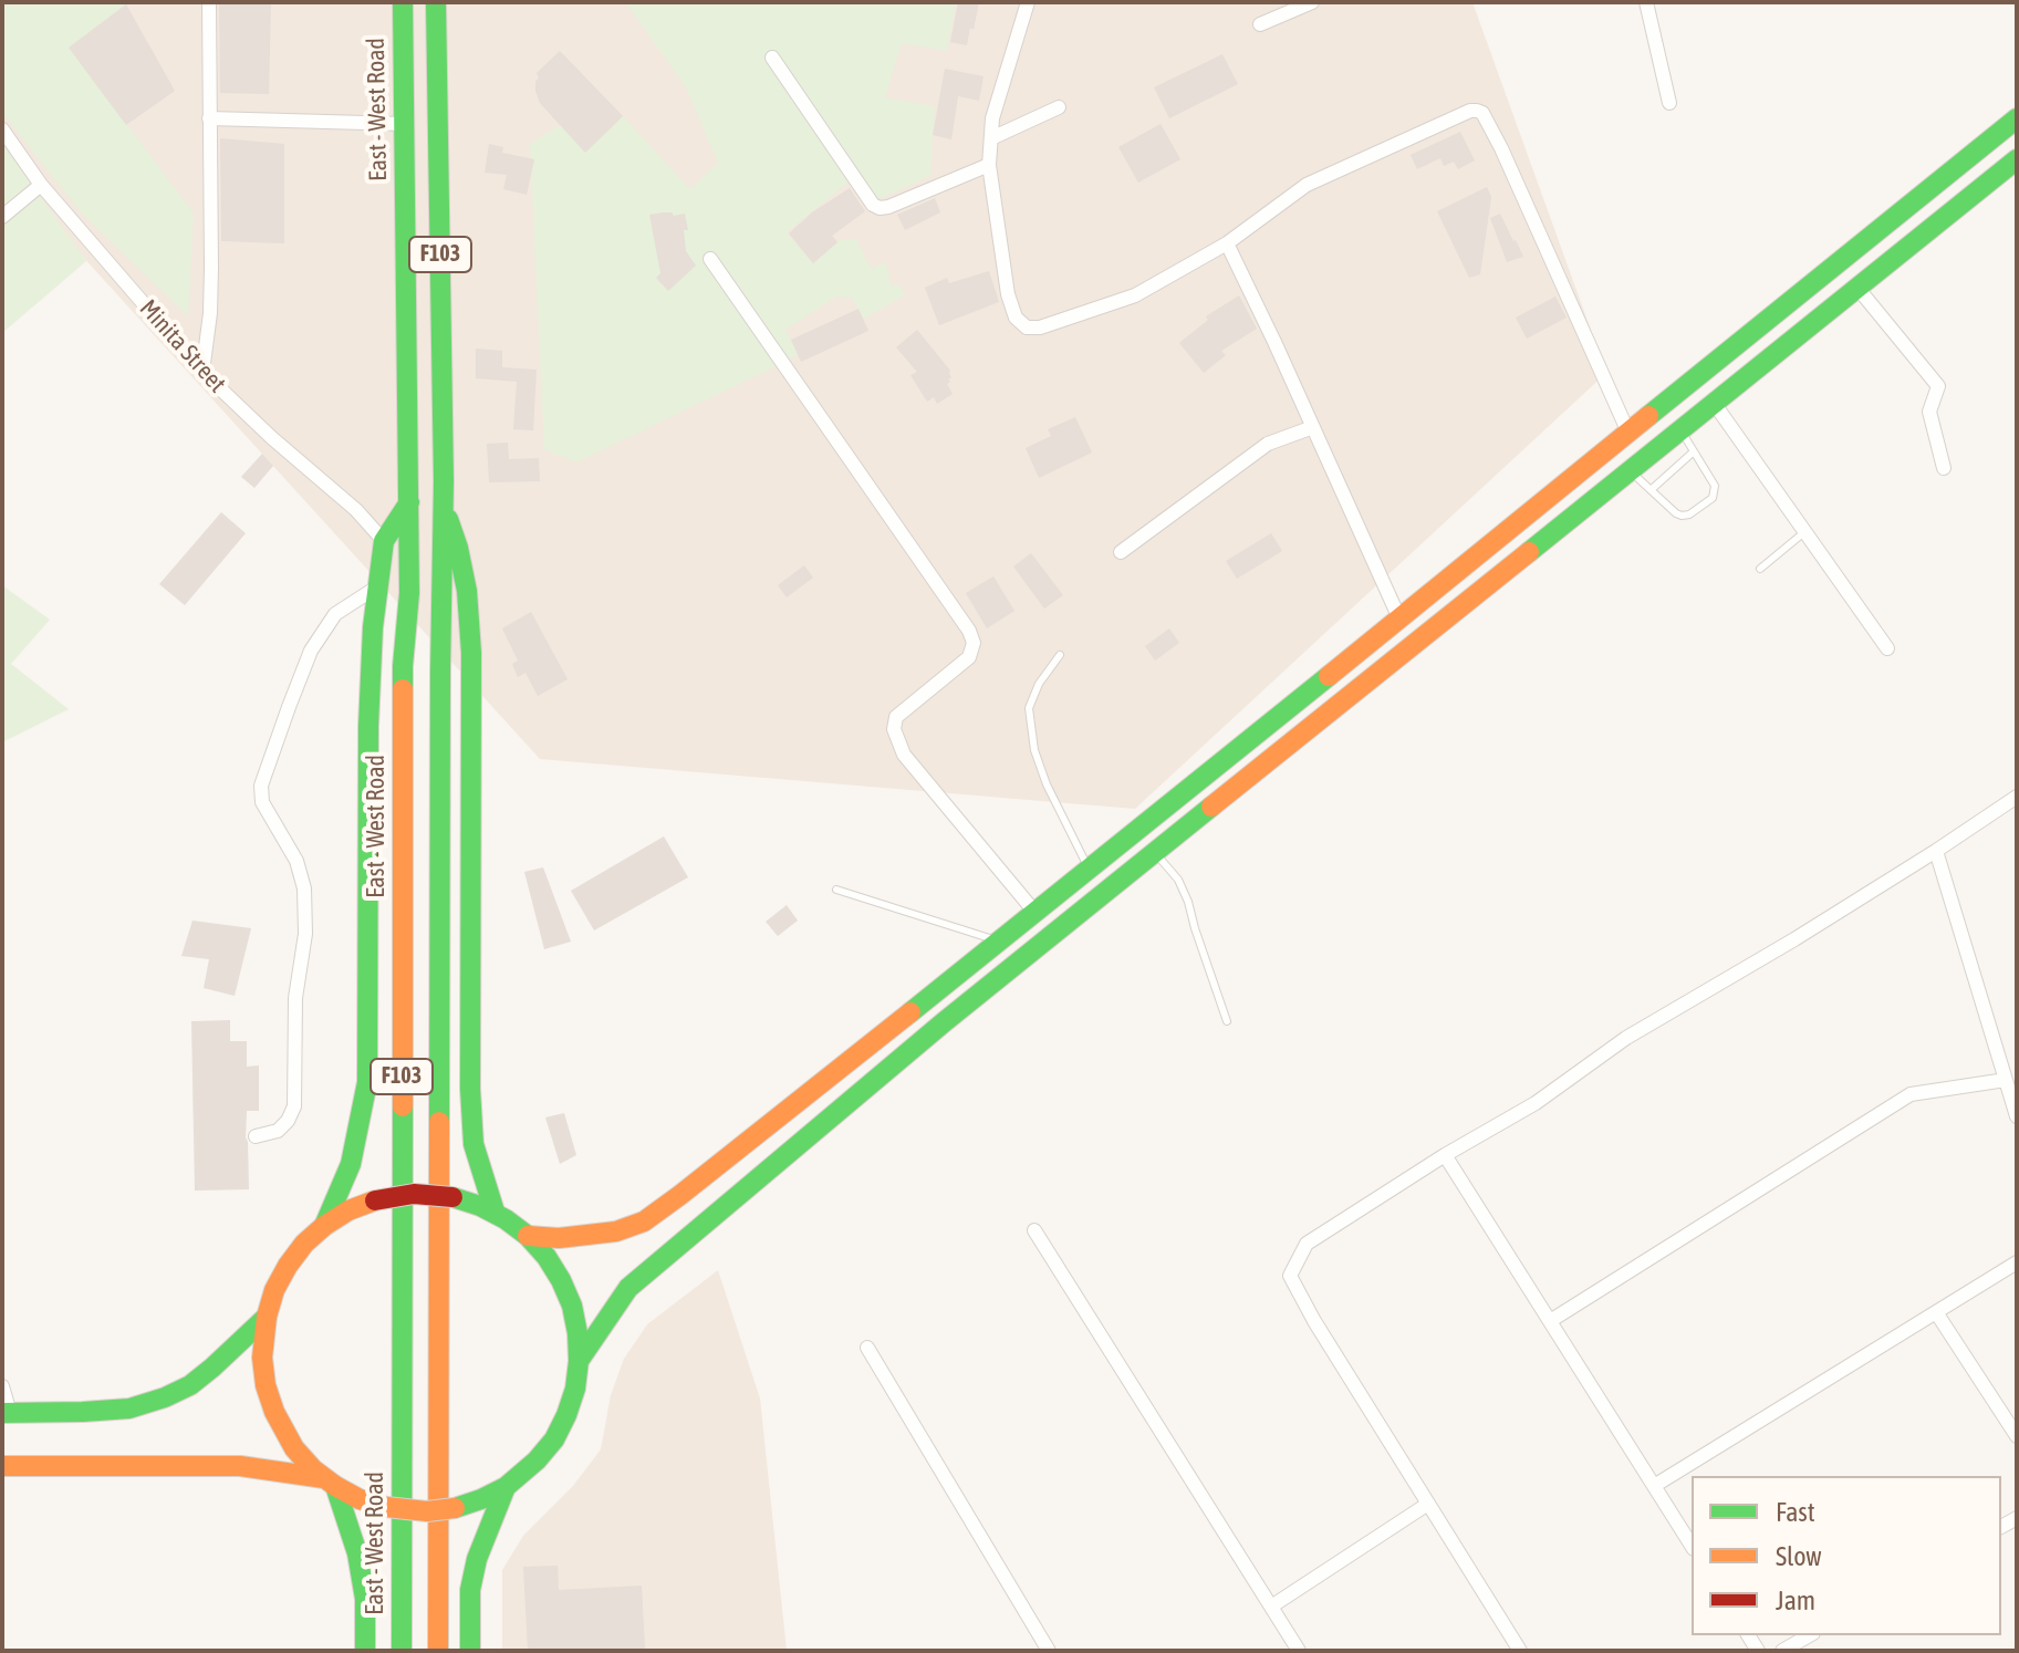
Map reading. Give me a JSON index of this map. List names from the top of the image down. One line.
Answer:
{"streets":{"main road":["East - West Road","F103"],"street":["Minita Street"]},"legend":["Fast","Slow","Jam"]}
